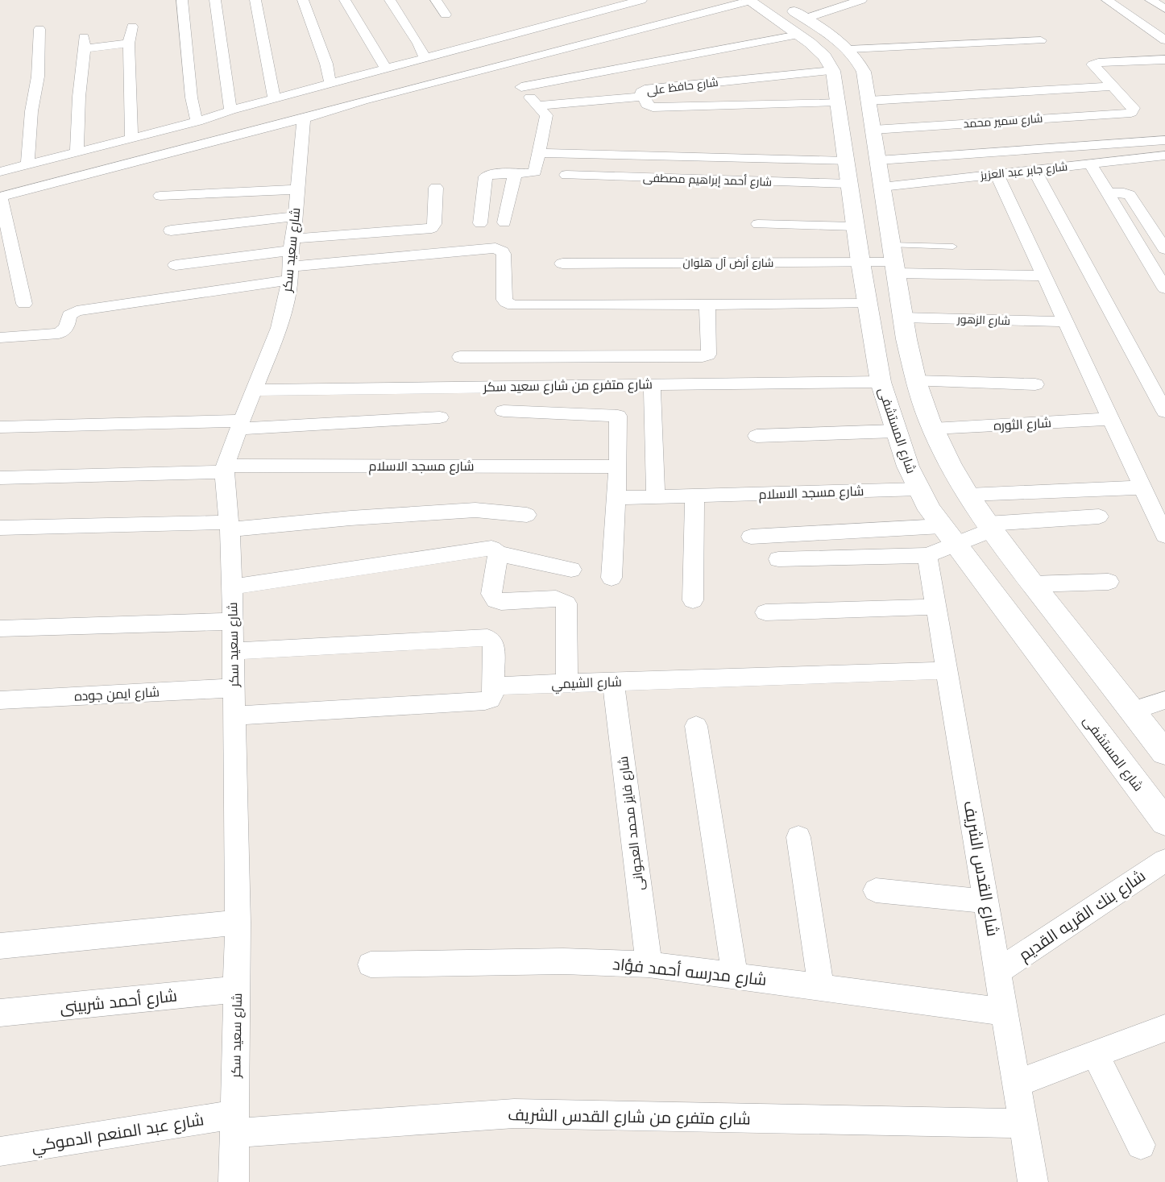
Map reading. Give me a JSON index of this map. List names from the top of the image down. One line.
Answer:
{"streets":{"street":["شارع حافظ على","شارع سمير محمد","شارع جابر عبد العزيز","شارع أحمد إبراهيم مصطفى","شارع سعيد سكر","شارع أرض آل هلوان","شارع الزهور","شارع متفرع من شارع سعيد سكر","شارع الثوره","شارع المستشفى","شارع مسجد الاسلام","شارع الشيمي","شارع ايمن جوده","شارع فايز محمد العجوانى","شارع القدس الشريف","شارع بنك القريه القديم","شارع مدرسه أحمد فؤاد","شارع أحمد شربينى","شارع متفرع من شارع القدس الشريف","شارع عبد المنعم الدموكي"]},"crossings":[["شارع حافظ على","شارع المستشفى"],["شارع سمير محمد","شارع المستشفى"],["شارع جابر عبد العزيز","شارع المستشفى"],["شارع أحمد إبراهيم مصطفى","شارع المستشفى"],["شارع سعيد سكر","شارع متفرع من شارع سعيد سكر"],["شارع سعيد سكر","شارع مسجد الاسلام"],["شارع سعيد سكر","شارع الشيمي"],["شارع سعيد سكر","شارع ايمن جوده"],["شارع سعيد سكر","شارع أحمد شربينى"],["شارع سعيد سكر","شارع متفرع من شارع القدس الشريف"],["شارع سعيد سكر","شارع عبد المنعم الدموكي"],["شارع أرض آل هلوان","شارع المستشفى"],["شارع الزهور","شارع المستشفى"],["شارع متفرع من شارع سعيد سكر","شارع المستشفى"],["شارع الثوره","شارع المستشفى"],["شارع المستشفى","شارع مسجد الاسلام"],["شارع الشيمي","شارع فايز محمد العجوانى"],["شارع الشيمي","شارع القدس الشريف"],["شارع فايز محمد العجوانى","شارع مدرسه أحمد فؤاد"],["شارع القدس الشريف","شارع بنك القريه القديم"],["شارع القدس الشريف","شارع مدرسه أحمد فؤاد"],["شارع القدس الشريف","شارع متفرع من شارع القدس الشريف"],["شارع متفرع من شارع القدس الشريف","شارع عبد المنعم الدموكي"]]}
